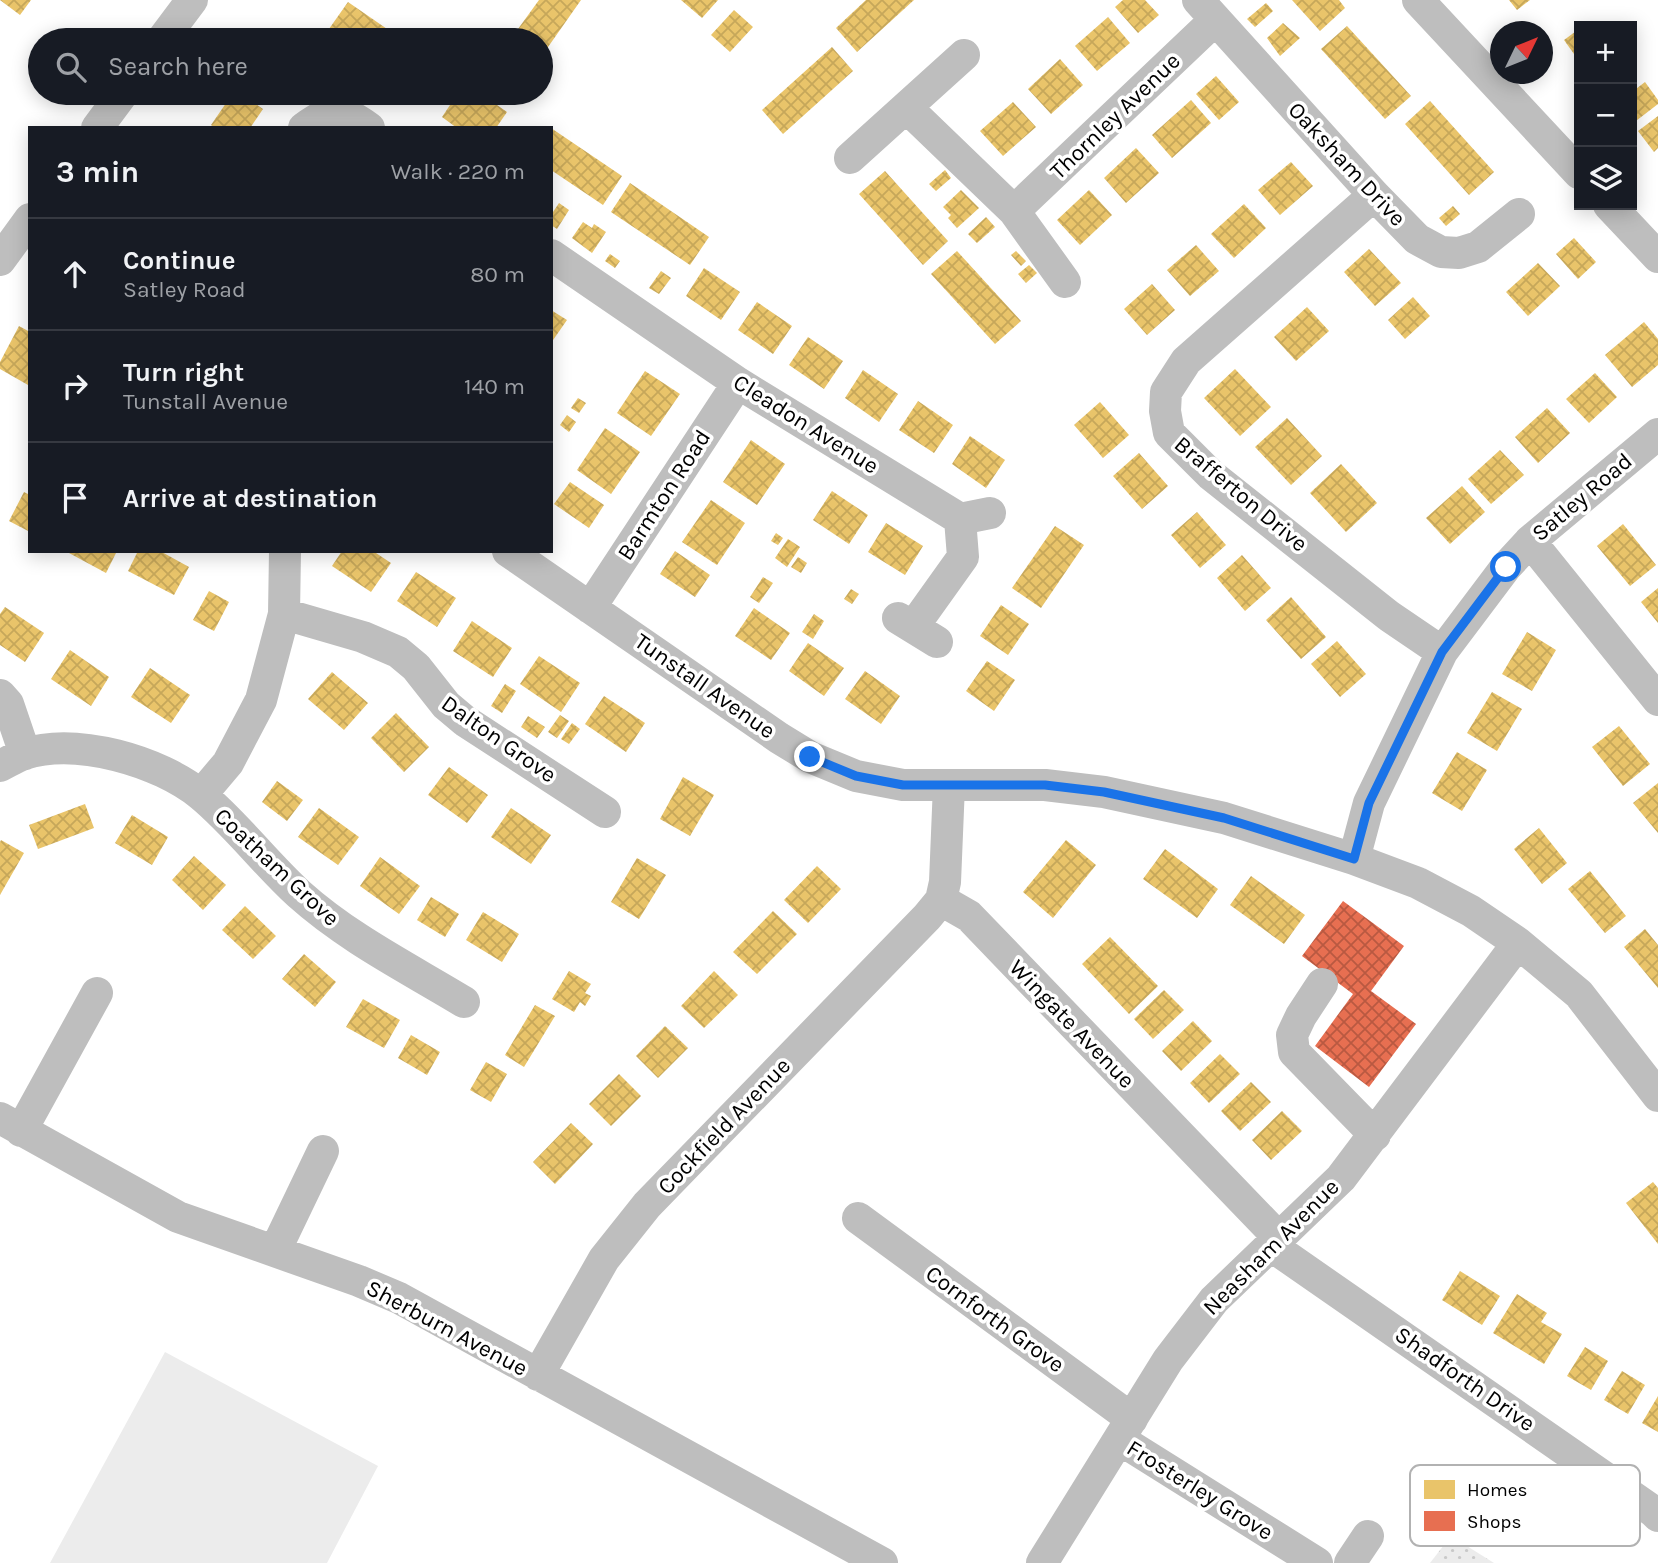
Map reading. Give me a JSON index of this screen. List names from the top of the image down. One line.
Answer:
{"streets":{"street":["Thornley Avenue","Oaksham Drive","Cleadon Avenue","Brafferton Drive","Barmton Road","Satley Road","Tunstall Avenue","Dalton Grove","Coatham Grove","Wingate Avenue","Cockfield Avenue","Neasham Avenue","Cornforth Grove","Sherburn Avenue","Shadforth Drive","Frosterley Grove"]},"crossings":[["Thornley Avenue","Oaksham Drive"],["Oaksham Drive","Brafferton Drive"],["Cleadon Avenue","Barmton Road"],["Brafferton Drive","Satley Road"],["Barmton Road","Tunstall Avenue"],["Satley Road","Tunstall Avenue"],["Tunstall Avenue","Neasham Avenue"],["Wingate Avenue","Cockfield Avenue"],["Wingate Avenue","Neasham Avenue"],["Wingate Avenue","Shadforth Drive"],["Cockfield Avenue","Sherburn Avenue"],["Neasham Avenue","Cornforth Grove"],["Neasham Avenue","Shadforth Drive"],["Neasham Avenue","Frosterley Grove"],["Cornforth Grove","Frosterley Grove"]],"legend":["Homes","Shops"],"north":"top right","page":{"map_buttons":["+","−"],"search":"Search here","heading":["3 min","Walk · 220 m"],"list":[["Continue","Satley Road","80 m"],["Turn right","Tunstall Avenue","140 m"],"Arrive at destination"]}}
